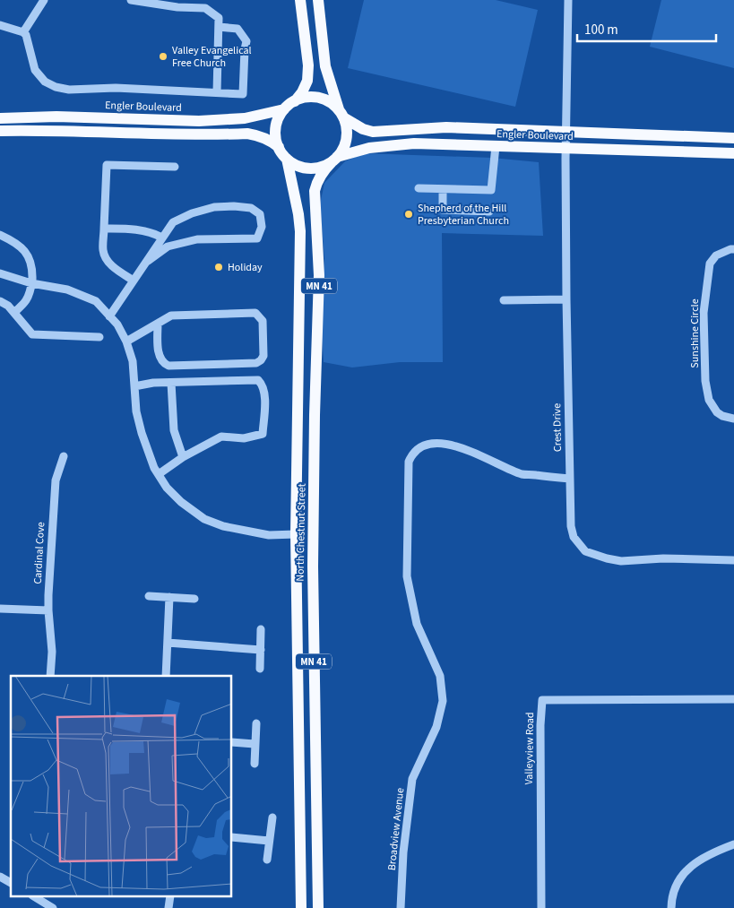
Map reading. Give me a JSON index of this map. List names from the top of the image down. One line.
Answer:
{"streets":{"main road":["Engler Boulevard","MN 41","North Chestnut Street"],"street":["Sunshine Circle","Crest Drive","Cardinal Cove","Valleyview Road","Broadview Avenue"]},"crossings":[["Engler Boulevard","MN 41"],["Engler Boulevard","Crest Drive"],["Engler Boulevard","North Chestnut Street"],["MN 41","North Chestnut Street"],["Crest Drive","Broadview Avenue"]],"places":["Valley Evangelical Free Church","Shepherd of the Hill Presbyterian Church","Holiday"],"scale_bar":"100 m"}
